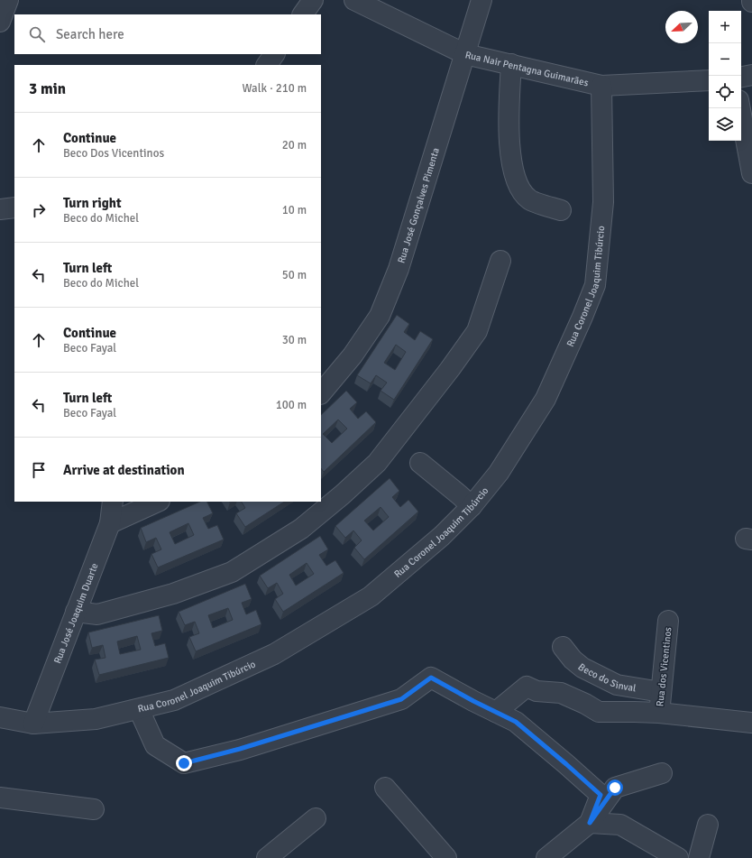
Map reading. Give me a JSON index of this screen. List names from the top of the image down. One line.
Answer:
{"streets":{"street":["Rua Nair Pentagna Guimarães","Rua José Gonçalves Pimenta","Rua Coronel Joaquim Tibúrcio","Rua José Joaquim Duarte","Rua dos Vicentinos","Beco do Sinval"]},"crossings":[["Rua Nair Pentagna Guimarães","Rua José Gonçalves Pimenta"],["Rua Nair Pentagna Guimarães","Rua Coronel Joaquim Tibúrcio"],["Rua Coronel Joaquim Tibúrcio","Rua José Joaquim Duarte"],["Rua dos Vicentinos","Beco do Sinval"]],"north":"bottom left","page":{"map_buttons":["+","−"],"search":"Search here","heading":["3 min","Walk · 210 m"],"list":[["Continue","Beco Dos Vicentinos","20 m"],["Turn right","Beco do Michel","10 m"],["Turn left","Beco do Michel","50 m"],["Continue","Beco Fayal","30 m"],["Turn left","Beco Fayal","100 m"],"Arrive at destination"]}}
